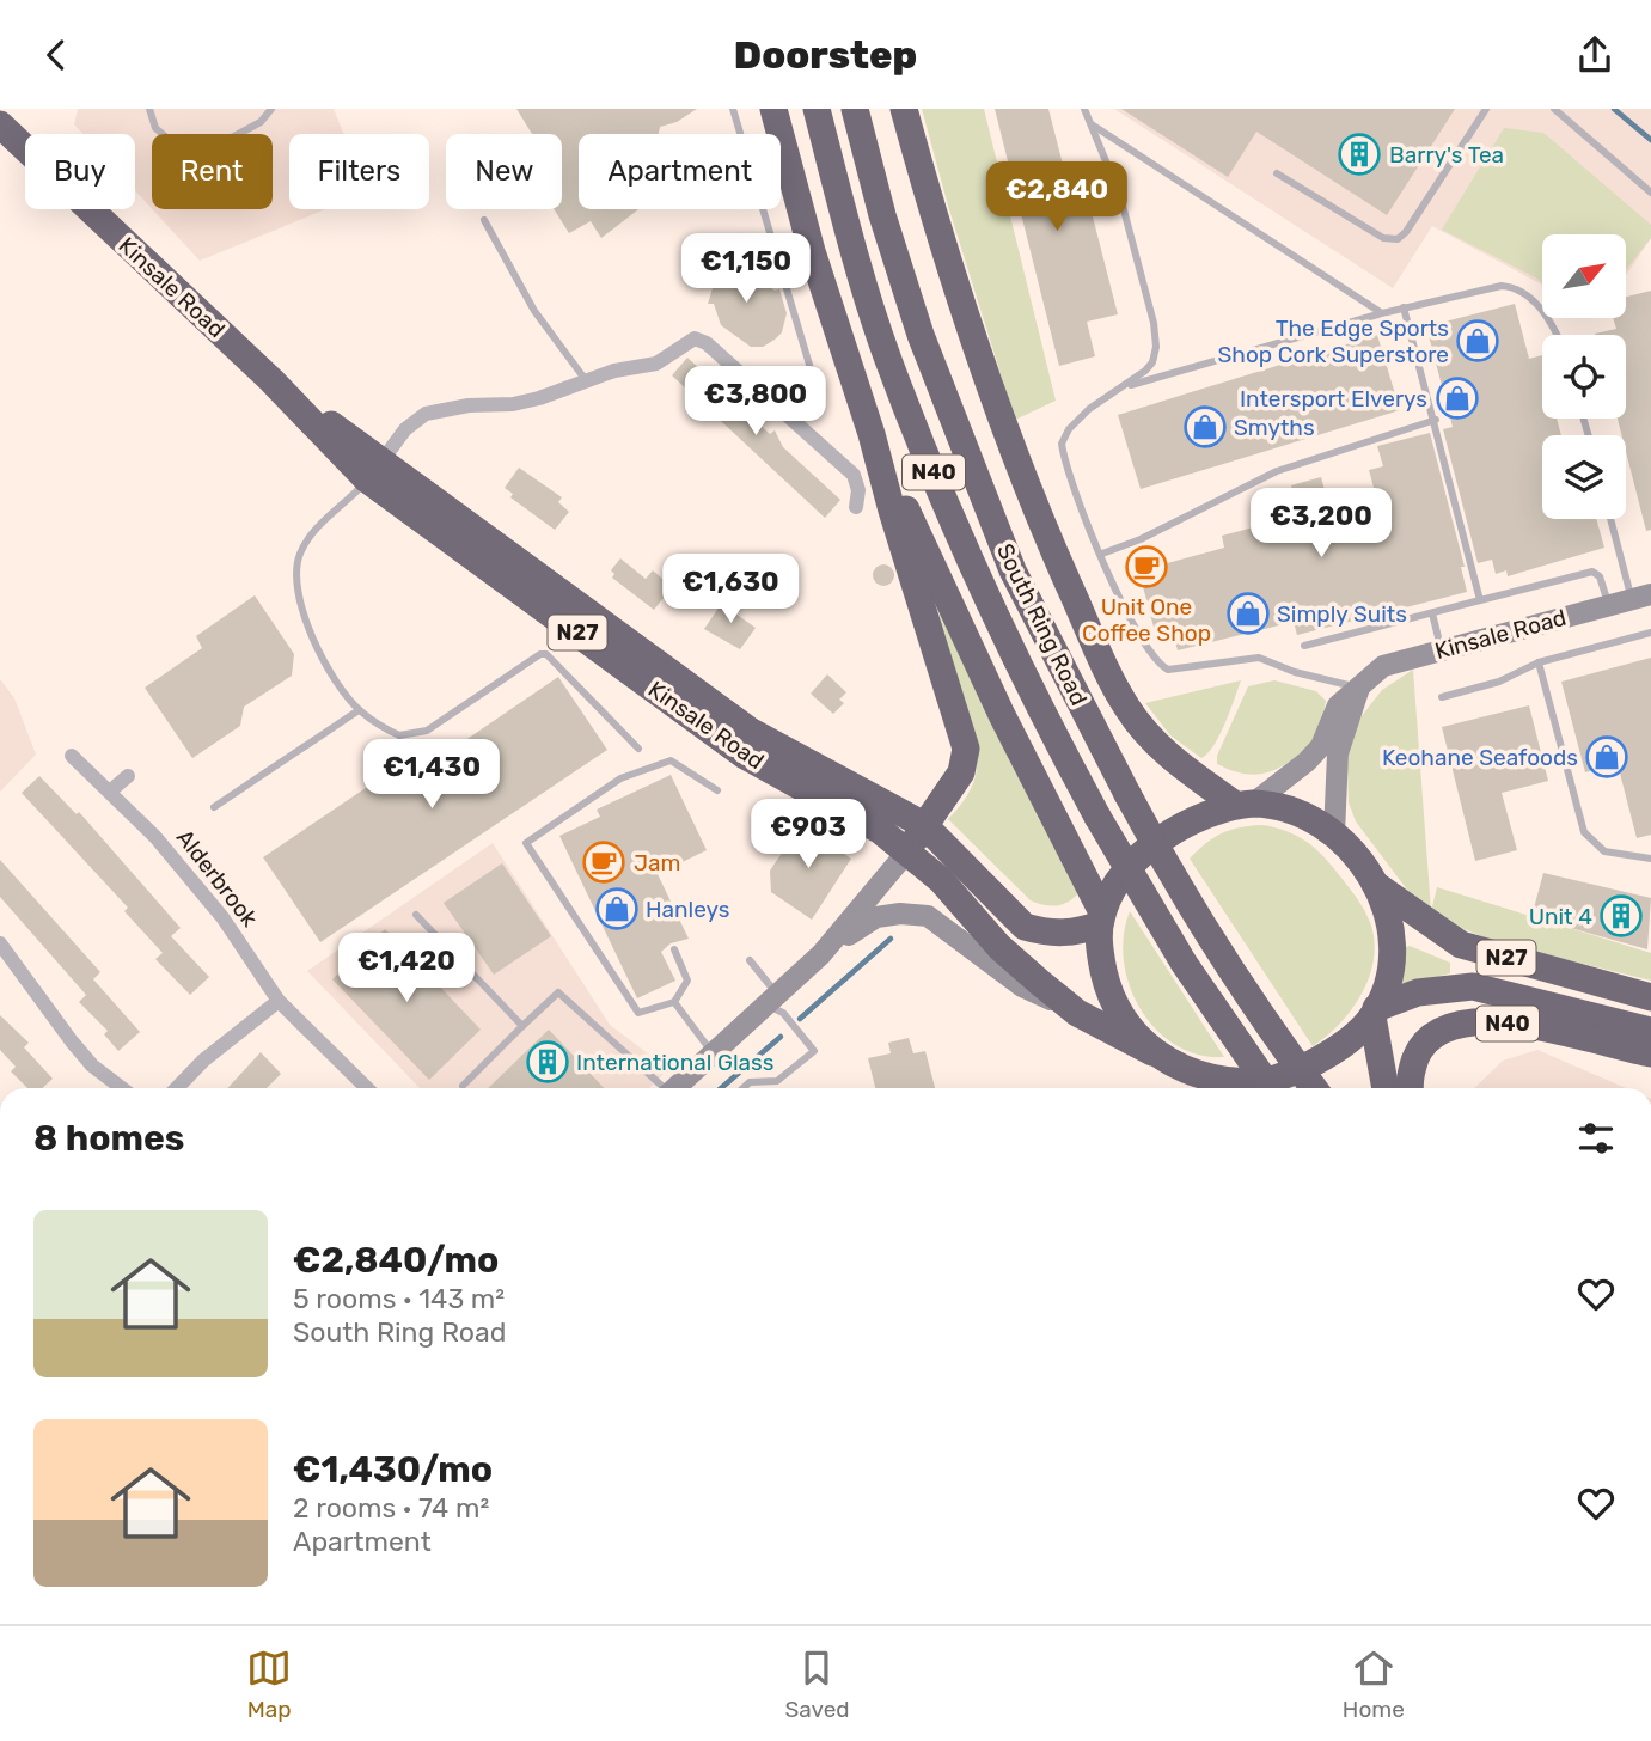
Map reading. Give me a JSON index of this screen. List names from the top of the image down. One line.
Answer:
{"streets":{"highway":["Kinsale Road","N40","South Ring Road","N27"],"street":["Alderbrook"]},"crossings":[["Kinsale Road","N27"]],"places":{"building":["Barry's Tea","Unit 4","International Glass"],"shop":["The Edge Sports Shop Cork Superstore","Intersport Elverys","Smyths","Simply Suits","Keohane Seafoods","Hanleys"],"cafe":["Unit One Coffee Shop","Jam"]},"north":"top right","page":{"header":"Doorstep","chip":["Buy","Rent","Filters","New","Apartment"],"price":["€2,840","€1,150","€3,800","€3,200","€1,630","€1,430","€903","€1,420"],"heading":"8 homes","list":[{"name":"€2,840/mo","note":"5 rooms · 143 m² · South Ring Road"},{"name":"€1,430/mo","note":"2 rooms · 74 m² · Apartment"}],"tabs":["Map","Saved","Home"]}}
